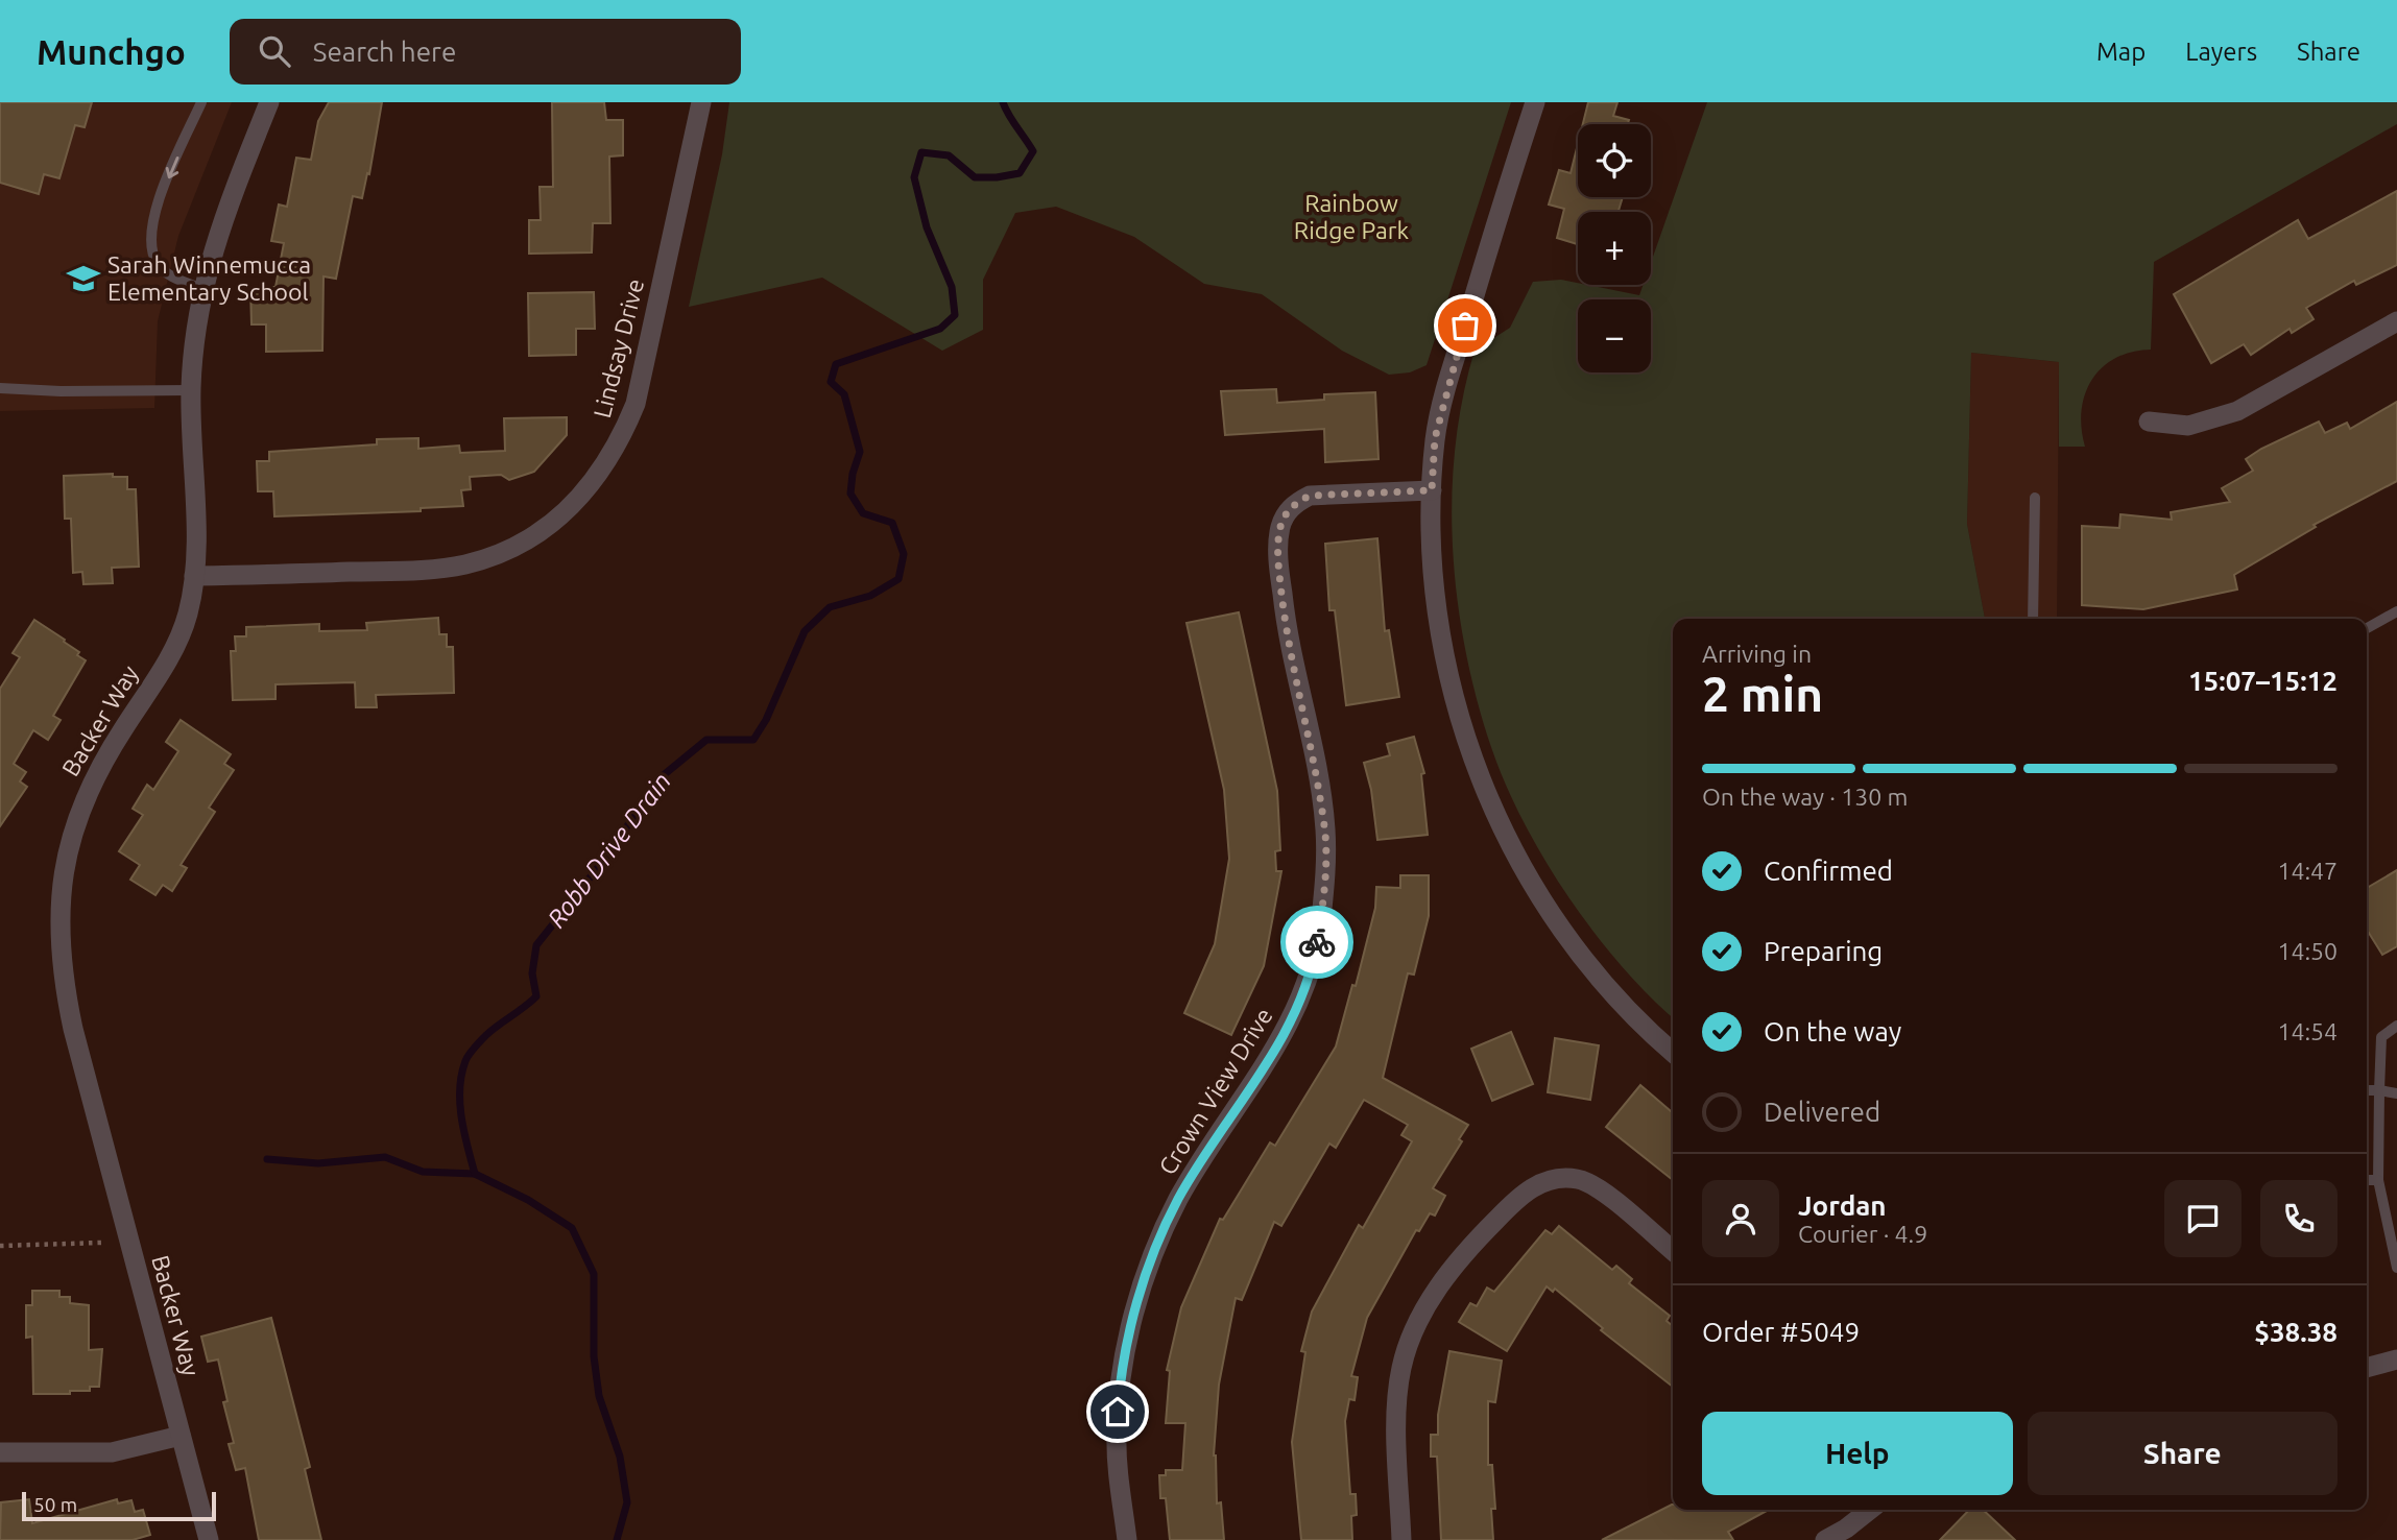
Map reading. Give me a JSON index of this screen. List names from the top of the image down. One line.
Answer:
{"streets":{"street":["Lindsay Drive","Backer Way","Crown View Drive"]},"crossings":[["Lindsay Drive","Backer Way"]],"water":["Robb Drive Drain"],"parks":["Rainbow Ridge Park"],"places":{"school or university":["Sarah Winnemucca Elementary School"]},"scale_bar":"50 m","page":{"header":"Munchgo","search":"Search here","nav":["Map","Layers","Share"],"map_buttons":["+","−"],"heading":["2 min","Arriving in","15:07–15:12"],"panel":["Jordan","Courier · 4.9","Order #5049","$38.38"],"bar":"On the way · 130 m","list":[["Confirmed","14:47"],["Preparing","14:50"],["On the way","14:54"],"Delivered"],"buttons":["Help","Share"],"scale":"50 m"}}
